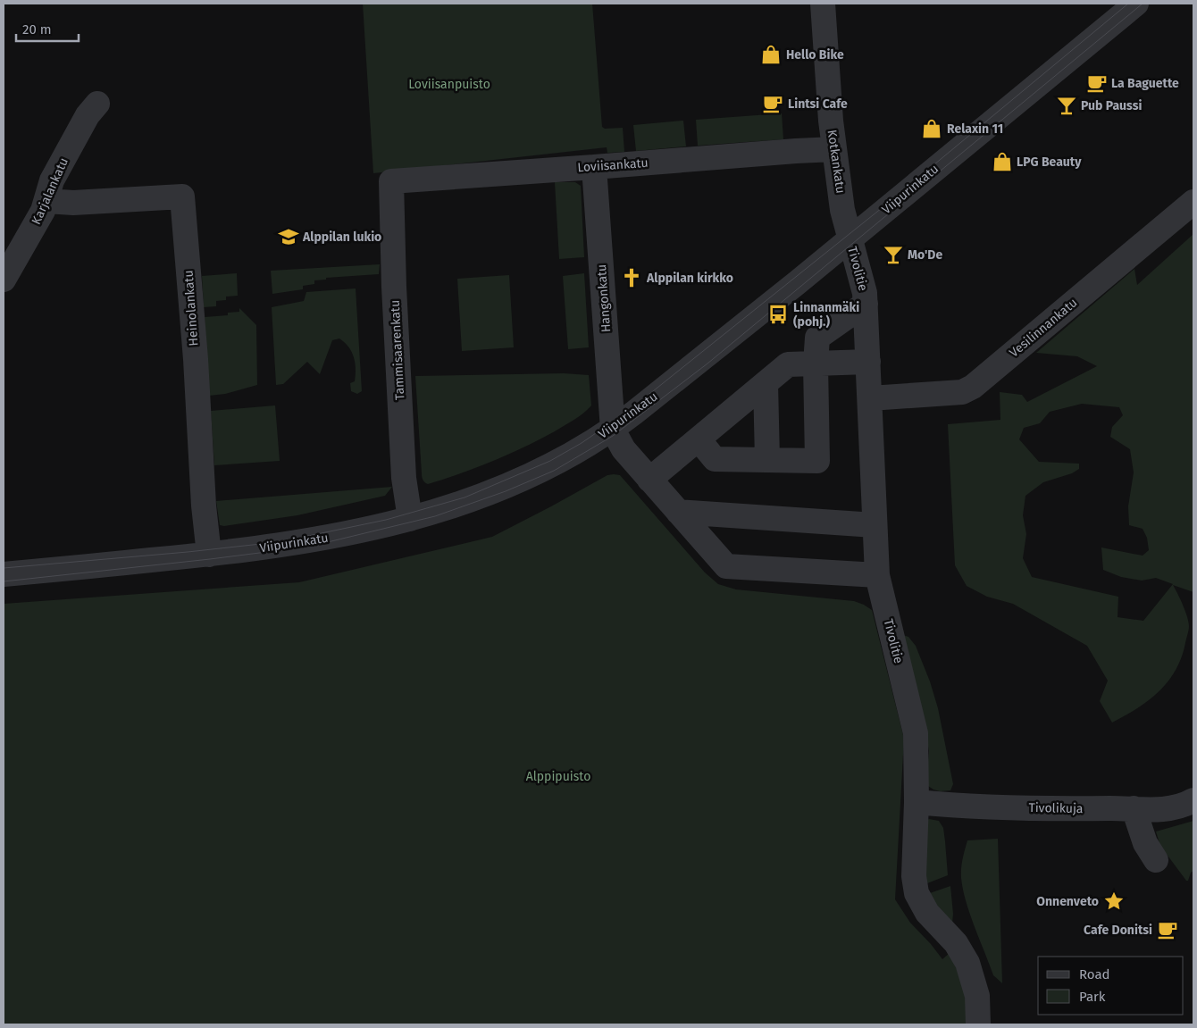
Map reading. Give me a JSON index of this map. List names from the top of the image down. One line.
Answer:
{"streets":{"street":["Kotkankatu","Loviisankatu","Viipurinkatu","Karjalankatu","Tivolitie","Hangonkatu","Heinolankatu","Vesilinnankatu","Tammisaarenkatu","Tivolikuja"]},"crossings":[["Kotkankatu","Loviisankatu"],["Kotkankatu","Viipurinkatu"],["Kotkankatu","Tivolitie"],["Loviisankatu","Hangonkatu"],["Loviisankatu","Tammisaarenkatu"],["Viipurinkatu","Tivolitie"],["Viipurinkatu","Hangonkatu"],["Viipurinkatu","Heinolankatu"],["Viipurinkatu","Tammisaarenkatu"],["Karjalankatu","Heinolankatu"],["Tivolitie","Vesilinnankatu"],["Tivolitie","Tivolikuja"]],"parks":["Loviisanpuisto","Alppipuisto"],"places":{"shop":["Hello Bike","Relaxin 11","LPG Beauty"],"cafe":["La Baguette","Lintsi Cafe","Cafe Donitsi"],"bar":["Pub Paussi","Mo'De"],"school or university":["Alppilan lukio"],"church":["Alppilan kirkko"],"bus stop":["Linnanmäki (pohj.)"],"place":["Onnenveto"]},"legend":["Road","Park"],"scale_bar":"20 m"}
